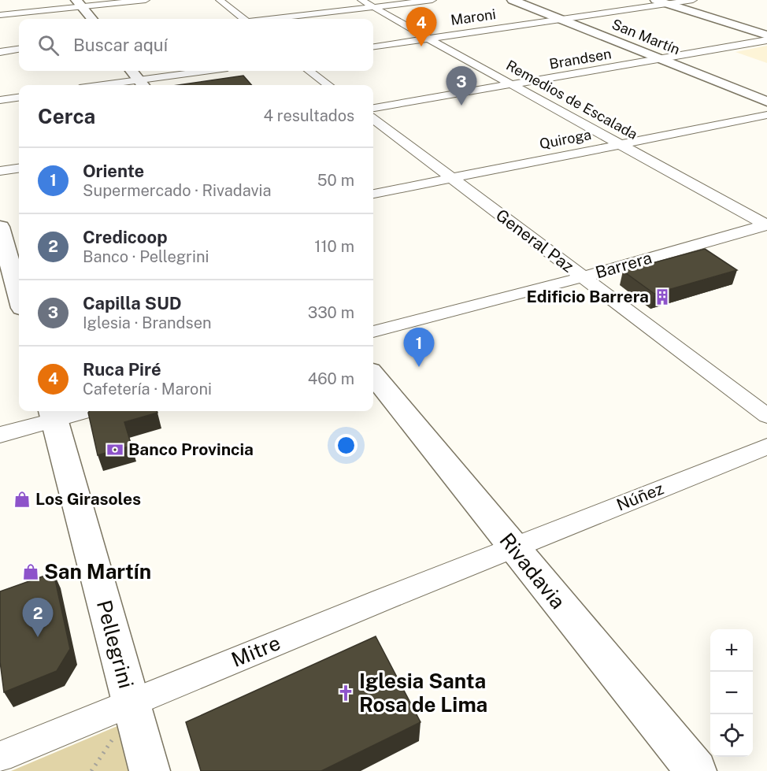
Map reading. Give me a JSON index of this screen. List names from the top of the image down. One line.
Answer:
{"streets":{"main road":["San Martín","Rivadavia","Pellegrini"],"street":["Maroni","Brandsen","Remedios de Escalada","Quiroga","General Paz","Barrera","Núñez","Mitre"]},"crossings":[["Maroni","San Martín"],["Maroni","Remedios de Escalada"],["San Martín","Brandsen"],["Brandsen","Remedios de Escalada"],["Remedios de Escalada","Quiroga"],["Remedios de Escalada","Barrera"],["Quiroga","General Paz"],["General Paz","Barrera"],["Núñez","Rivadavia"],["Núñez","Mitre"],["Rivadavia","Mitre"],["Pellegrini","Mitre"]],"places":{"building":["Edificio Barrera"],"bank":["Banco Provincia"],"shop":["Los Girasoles","San Martín"],"church":["Iglesia Santa Rosa de Lima"]},"page":{"pins":["4","3","1","2"],"search":"Buscar aquí","heading":["Cerca","4 resultados"],"list":[{"mark":"1","name":"Oriente","note":"Supermercado · Rivadavia","value":"50 m"},{"mark":"2","name":"Credicoop","note":"Banco · Pellegrini","value":"110 m"},{"mark":"3","name":"Capilla SUD","note":"Iglesia · Brandsen","value":"330 m"},{"mark":"4","name":"Ruca Piré","note":"Cafetería · Maroni","value":"460 m"}],"map_buttons":["+","−"]}}
